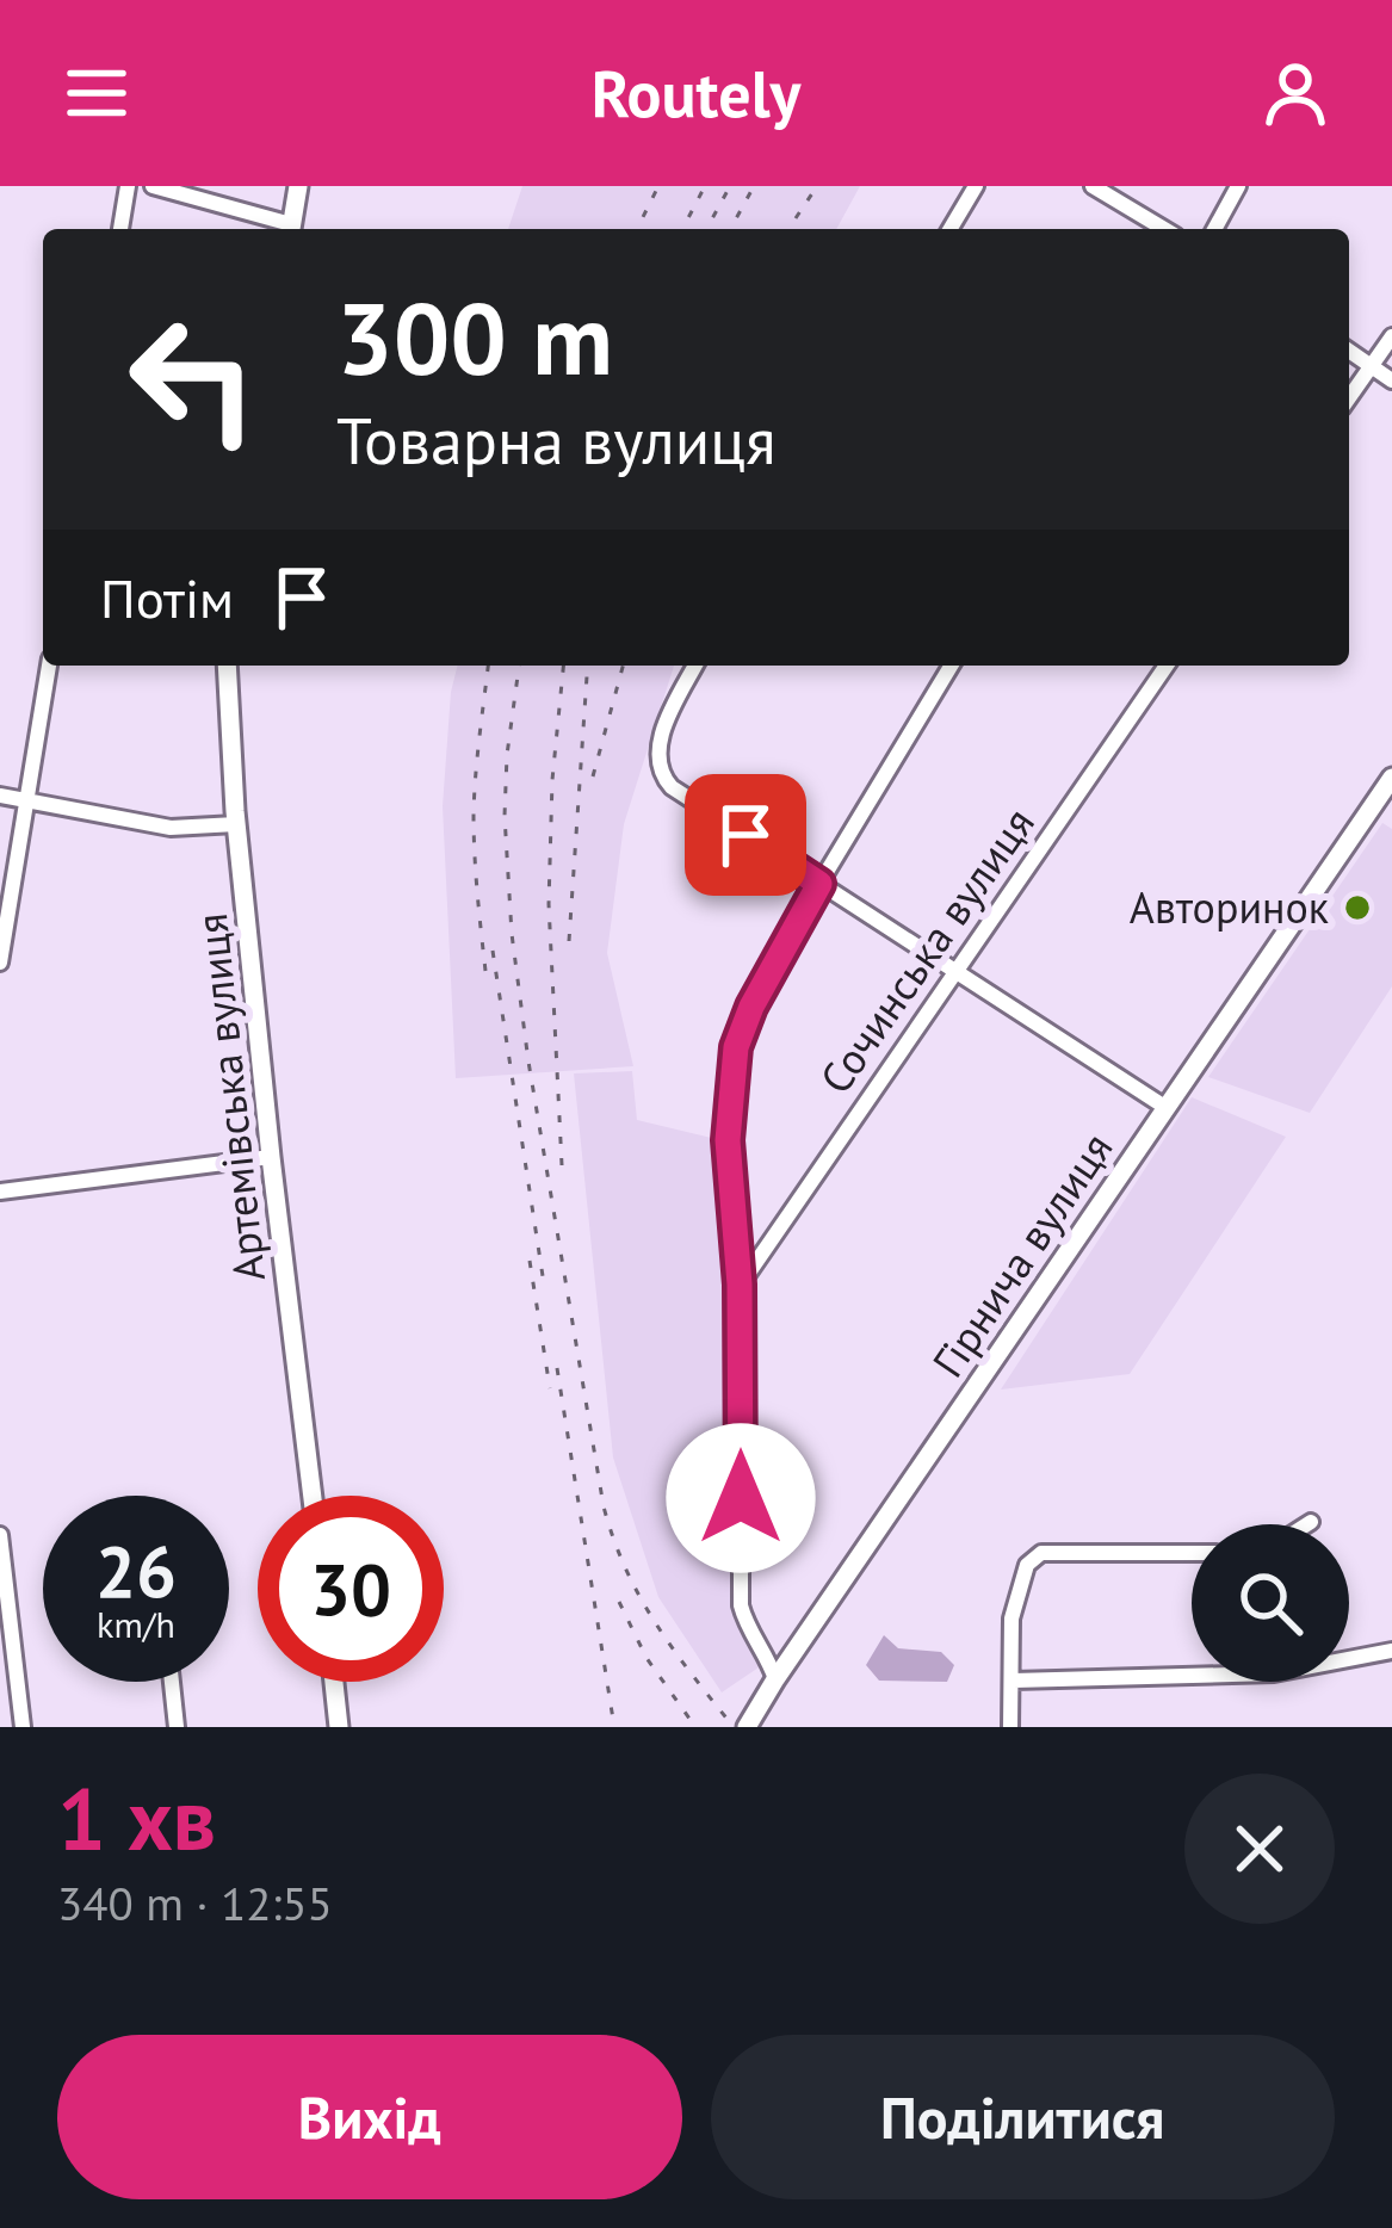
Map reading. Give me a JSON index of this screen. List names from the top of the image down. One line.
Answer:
{"streets":{"main road":["Артемівська вулиця","Гірнича вулиця"],"street":["Сочинська вулиця"]},"places":["Авторинок"],"page":{"header":"Routely","turn":["300 m","Товарна вулиця"],"then":"Потім","speed":"26 km/h","limit":"30","heading":["1 хв","340 m · 12:55"],"buttons":["Вихід","Поділитися"]}}
